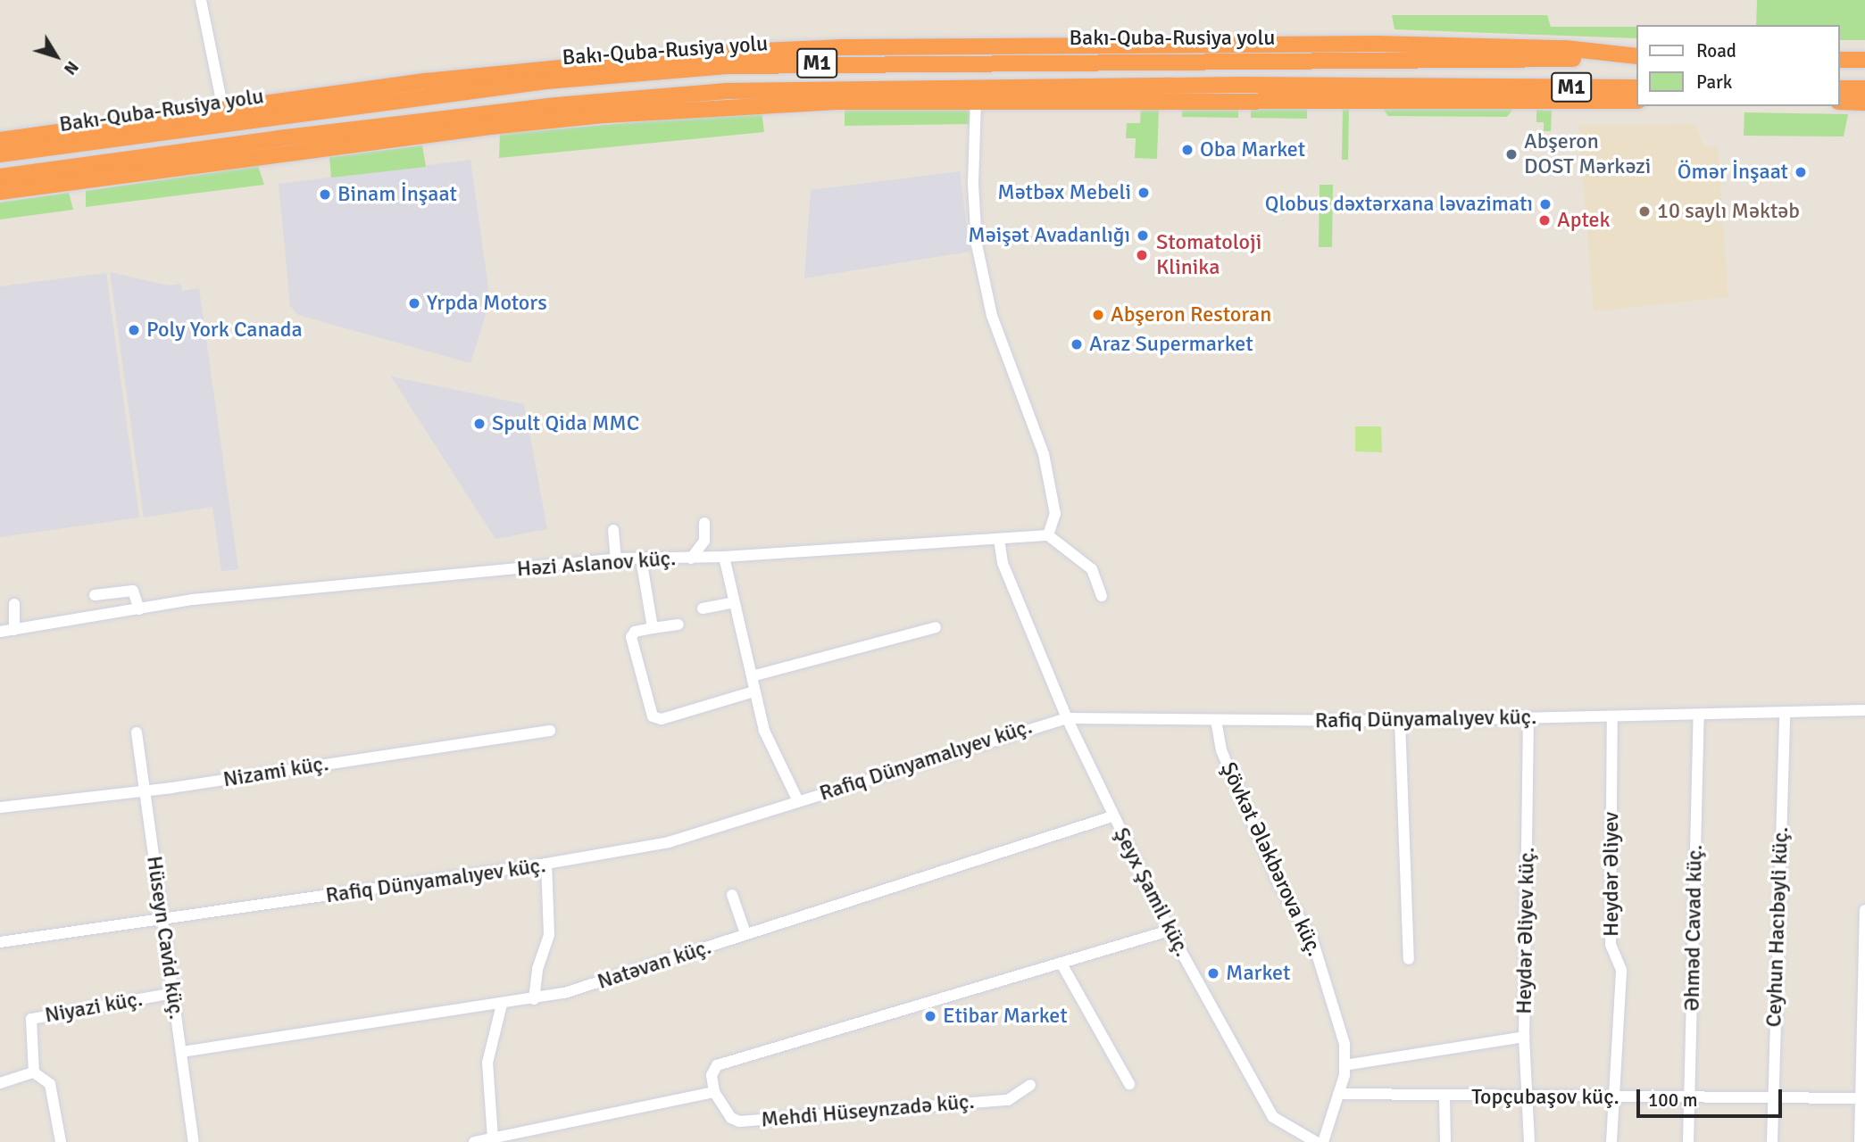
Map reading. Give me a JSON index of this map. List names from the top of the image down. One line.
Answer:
{"streets":{"highway":["Bakı-Quba-Rusiya yolu","M1"],"street":["Həzi Aslanov küç.","Rafiq Dünyamalıyev küç.","Nizami küç.","Şövkət Ələkbərova küç.","Heydər Əliyev","Şeyx Şamil küç.","Ceyhun Hacıbəyli küç.","Əhməd Cavad küç.","Heydər Əliyev küç.","Hüseyn Cavid küç.","Natəvan küç.","Niyazi küç.","Topçubaşov küç.","Mehdi Hüseynzadə küç."]},"crossings":[["Həzi Aslanov küç.","Şeyx Şamil küç."],["Rafiq Dünyamalıyev küç.","Şövkət Ələkbərova küç."],["Rafiq Dünyamalıyev küç.","Heydər Əliyev"],["Rafiq Dünyamalıyev küç.","Şeyx Şamil küç."],["Rafiq Dünyamalıyev küç.","Ceyhun Hacıbəyli küç."],["Rafiq Dünyamalıyev küç.","Əhməd Cavad küç."],["Rafiq Dünyamalıyev küç.","Heydər Əliyev küç."],["Rafiq Dünyamalıyev küç.","Hüseyn Cavid küç."],["Nizami küç.","Hüseyn Cavid küç."],["Şövkət Ələkbərova küç.","Topçubaşov küç."],["Heydər Əliyev","Topçubaşov küç."],["Şeyx Şamil küç.","Natəvan küç."],["Ceyhun Hacıbəyli küç.","Topçubaşov küç."],["Əhməd Cavad küç.","Topçubaşov küç."],["Heydər Əliyev küç.","Topçubaşov küç."],["Hüseyn Cavid küç.","Natəvan küç."],["Hüseyn Cavid küç.","Niyazi küç."]],"places":["Oba Market","Abşeron DOST Mərkəzi","Ömər İnşaat","Mətbəx Mebeli","Binam İnşaat","Qlobus dəxtərxana ləvazimatı","10 saylı Məktəb","Aptek","Məişət Avadanlığı","Stomatoloji Klinika","Yrpda Motors","Abşeron Restoran","Poly York Canada","Araz Supermarket","Spult Qida MMC","Market","Etibar Market"],"legend":["Road","Park"],"scale_bar":"100 m","north":"bottom right"}
